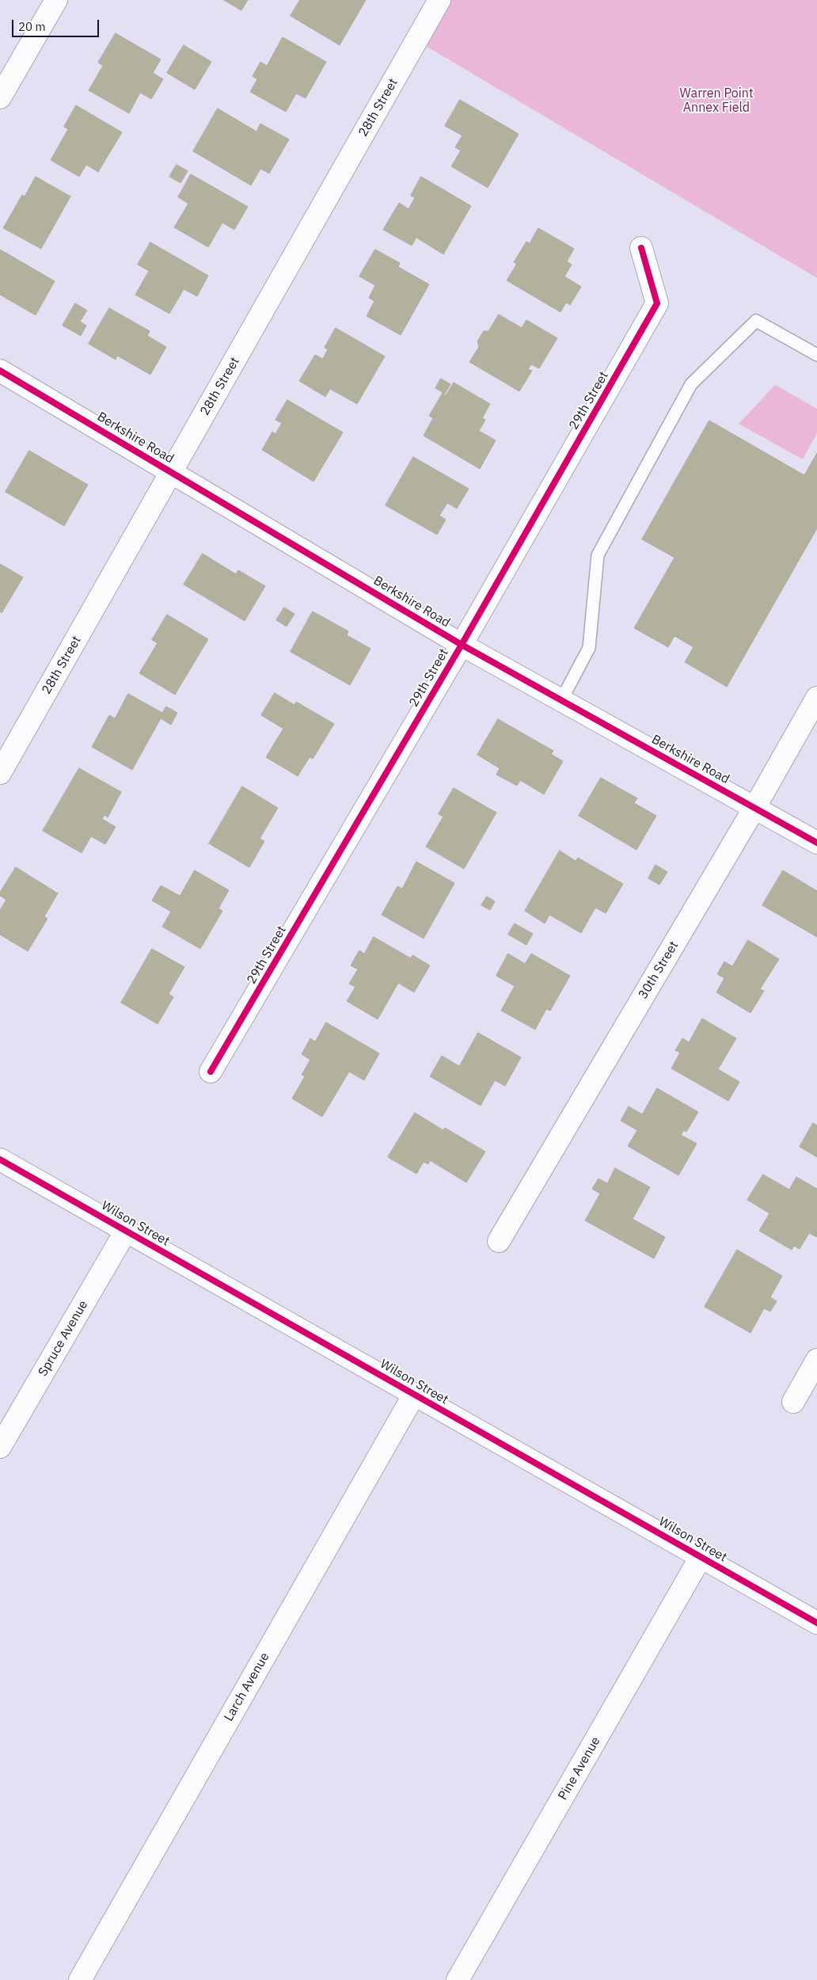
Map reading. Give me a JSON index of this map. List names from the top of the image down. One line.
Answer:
{"streets":{"street":["28th Street","29th Street","Berkshire Road","30th Street","Wilson Street","Spruce Avenue","Larch Avenue","Pine Avenue"]},"crossings":[["28th Street","Berkshire Road"],["29th Street","Berkshire Road"],["Berkshire Road","30th Street"],["Wilson Street","Spruce Avenue"],["Wilson Street","Larch Avenue"],["Wilson Street","Pine Avenue"]],"parks":["Warren Point Annex Field"],"scale_bar":"20 m"}
